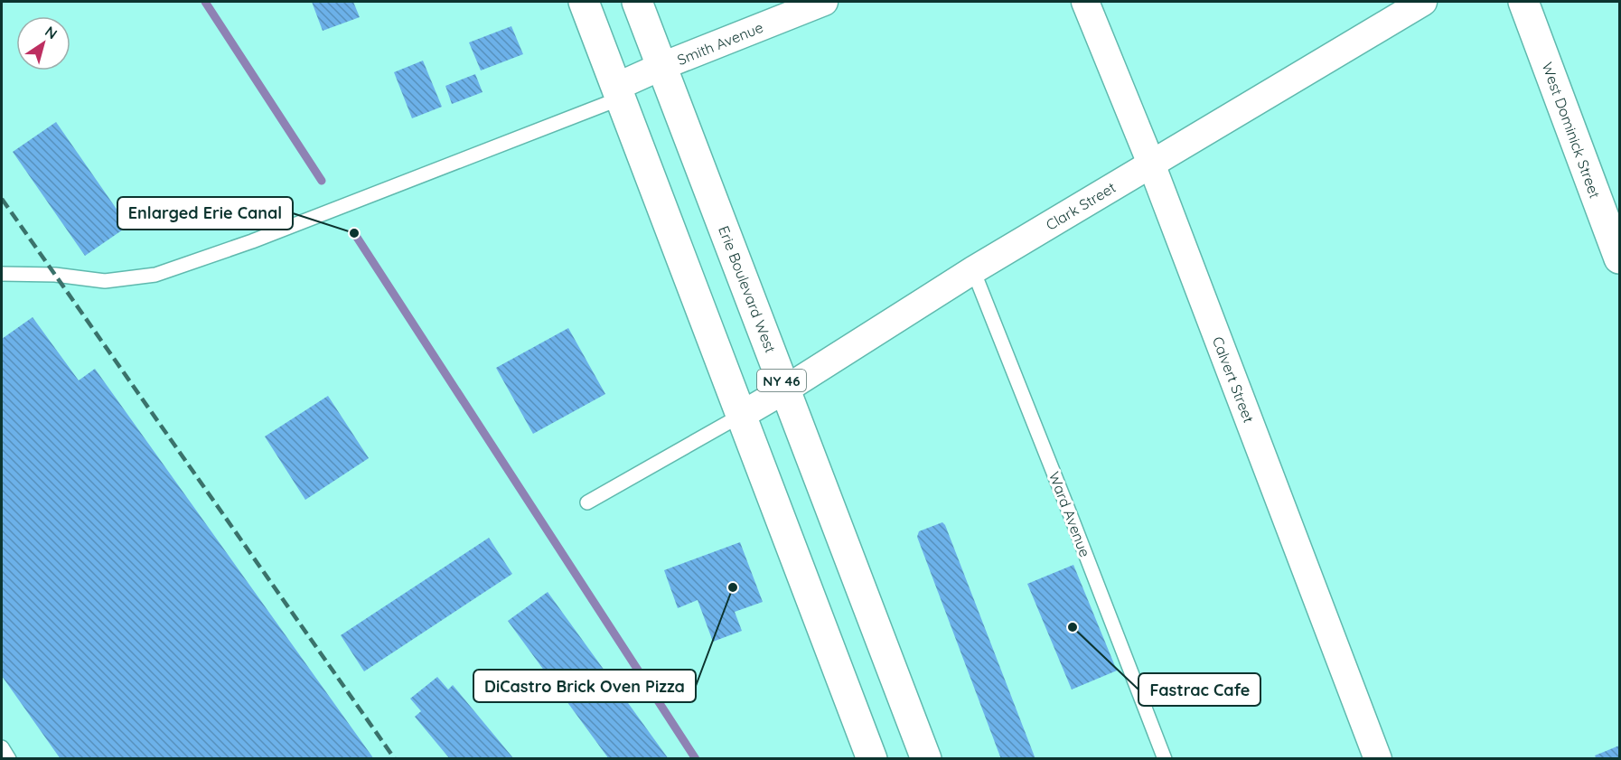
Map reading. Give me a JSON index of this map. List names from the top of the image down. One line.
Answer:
{"streets":{"main road":["West Dominick Street","Erie Boulevard West","NY 46"],"street":["Smith Avenue","Clark Street","Calvert Street"],"lane":["Ward Avenue"]},"crossings":[["Smith Avenue","Erie Boulevard West"],["Clark Street","Erie Boulevard West"],["Clark Street","Calvert Street"],["Clark Street","Ward Avenue"]],"places":["Enlarged Erie Canal","DiCastro Brick Oven Pizza","Fastrac Cafe"],"north":"top right"}
